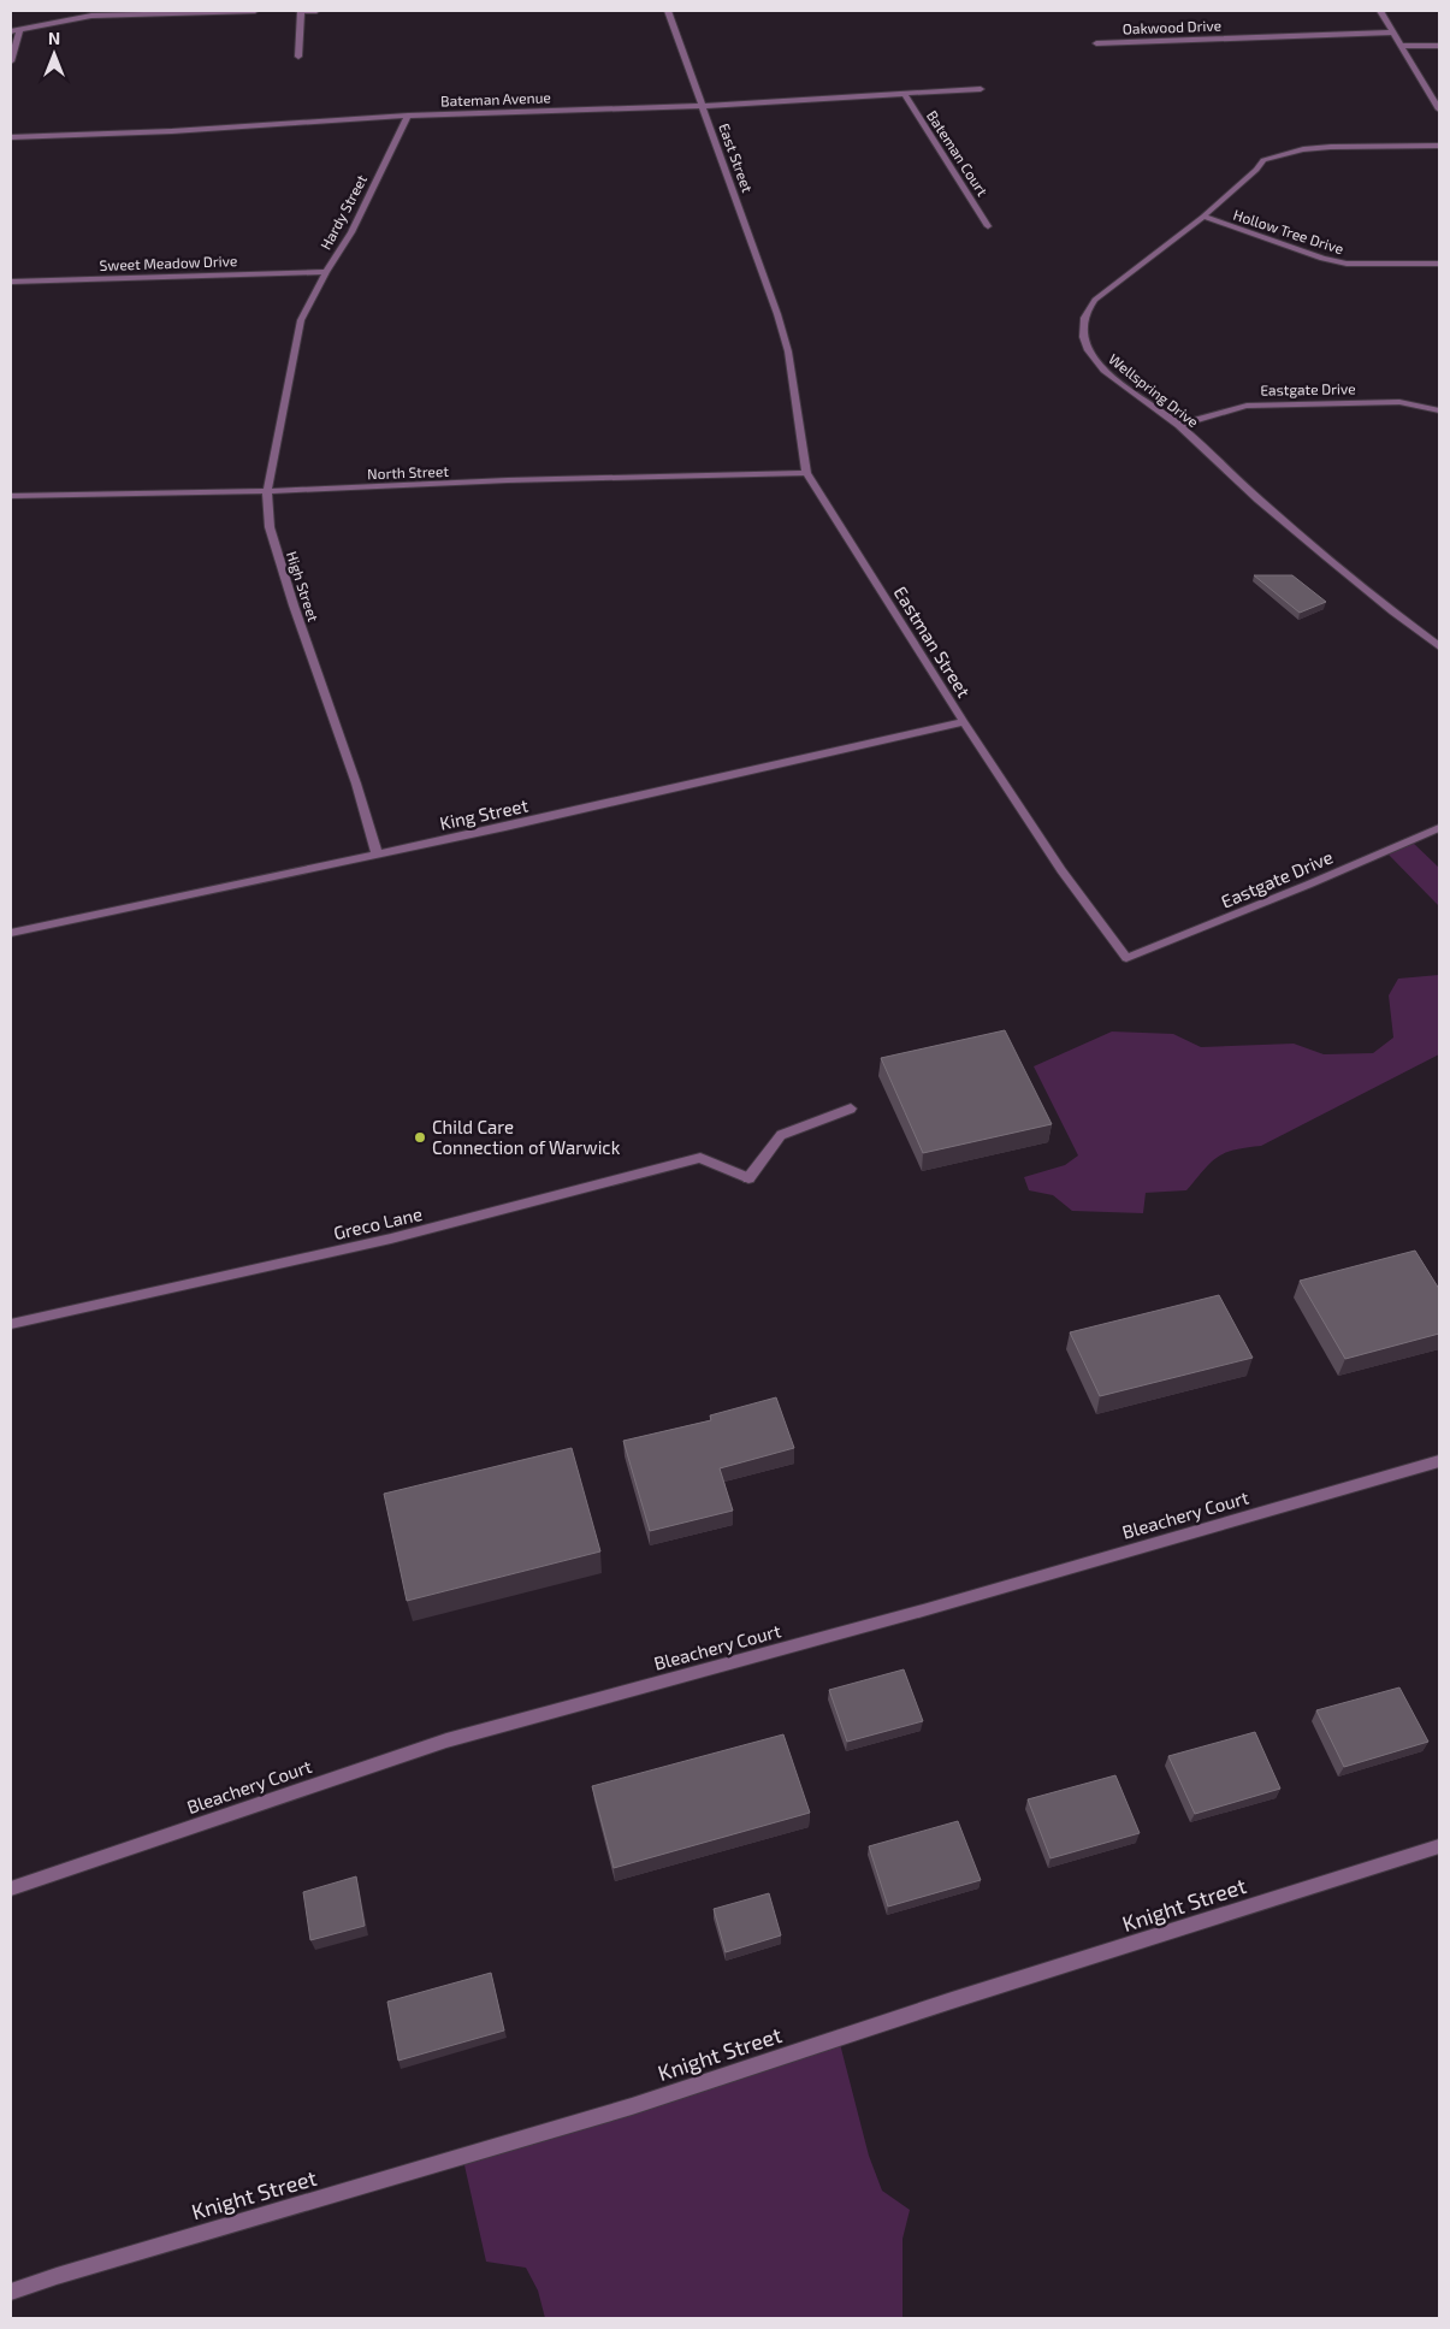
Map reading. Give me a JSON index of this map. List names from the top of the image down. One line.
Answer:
{"streets":{"street":["Oakwood Drive","Bateman Avenue","Bateman Court","East Street","Hardy Street","Hollow Tree Drive","Sweet Meadow Drive","Eastgate Drive","Wellspring Drive","North Street","High Street","Eastman Street","King Street","Greco Lane","Bleachery Court","Knight Street"]},"crossings":[["Bateman Avenue","Bateman Court"],["Bateman Avenue","East Street"],["Bateman Avenue","Hardy Street"],["East Street","Eastman Street"],["Hardy Street","Sweet Meadow Drive"],["Hardy Street","High Street"],["Hollow Tree Drive","Wellspring Drive"],["Eastgate Drive","Wellspring Drive"],["Eastgate Drive","Eastman Street"],["North Street","High Street"],["North Street","Eastman Street"],["High Street","King Street"],["Eastman Street","King Street"]],"places":["Child Care Connection of Warwick"],"north":"top"}
